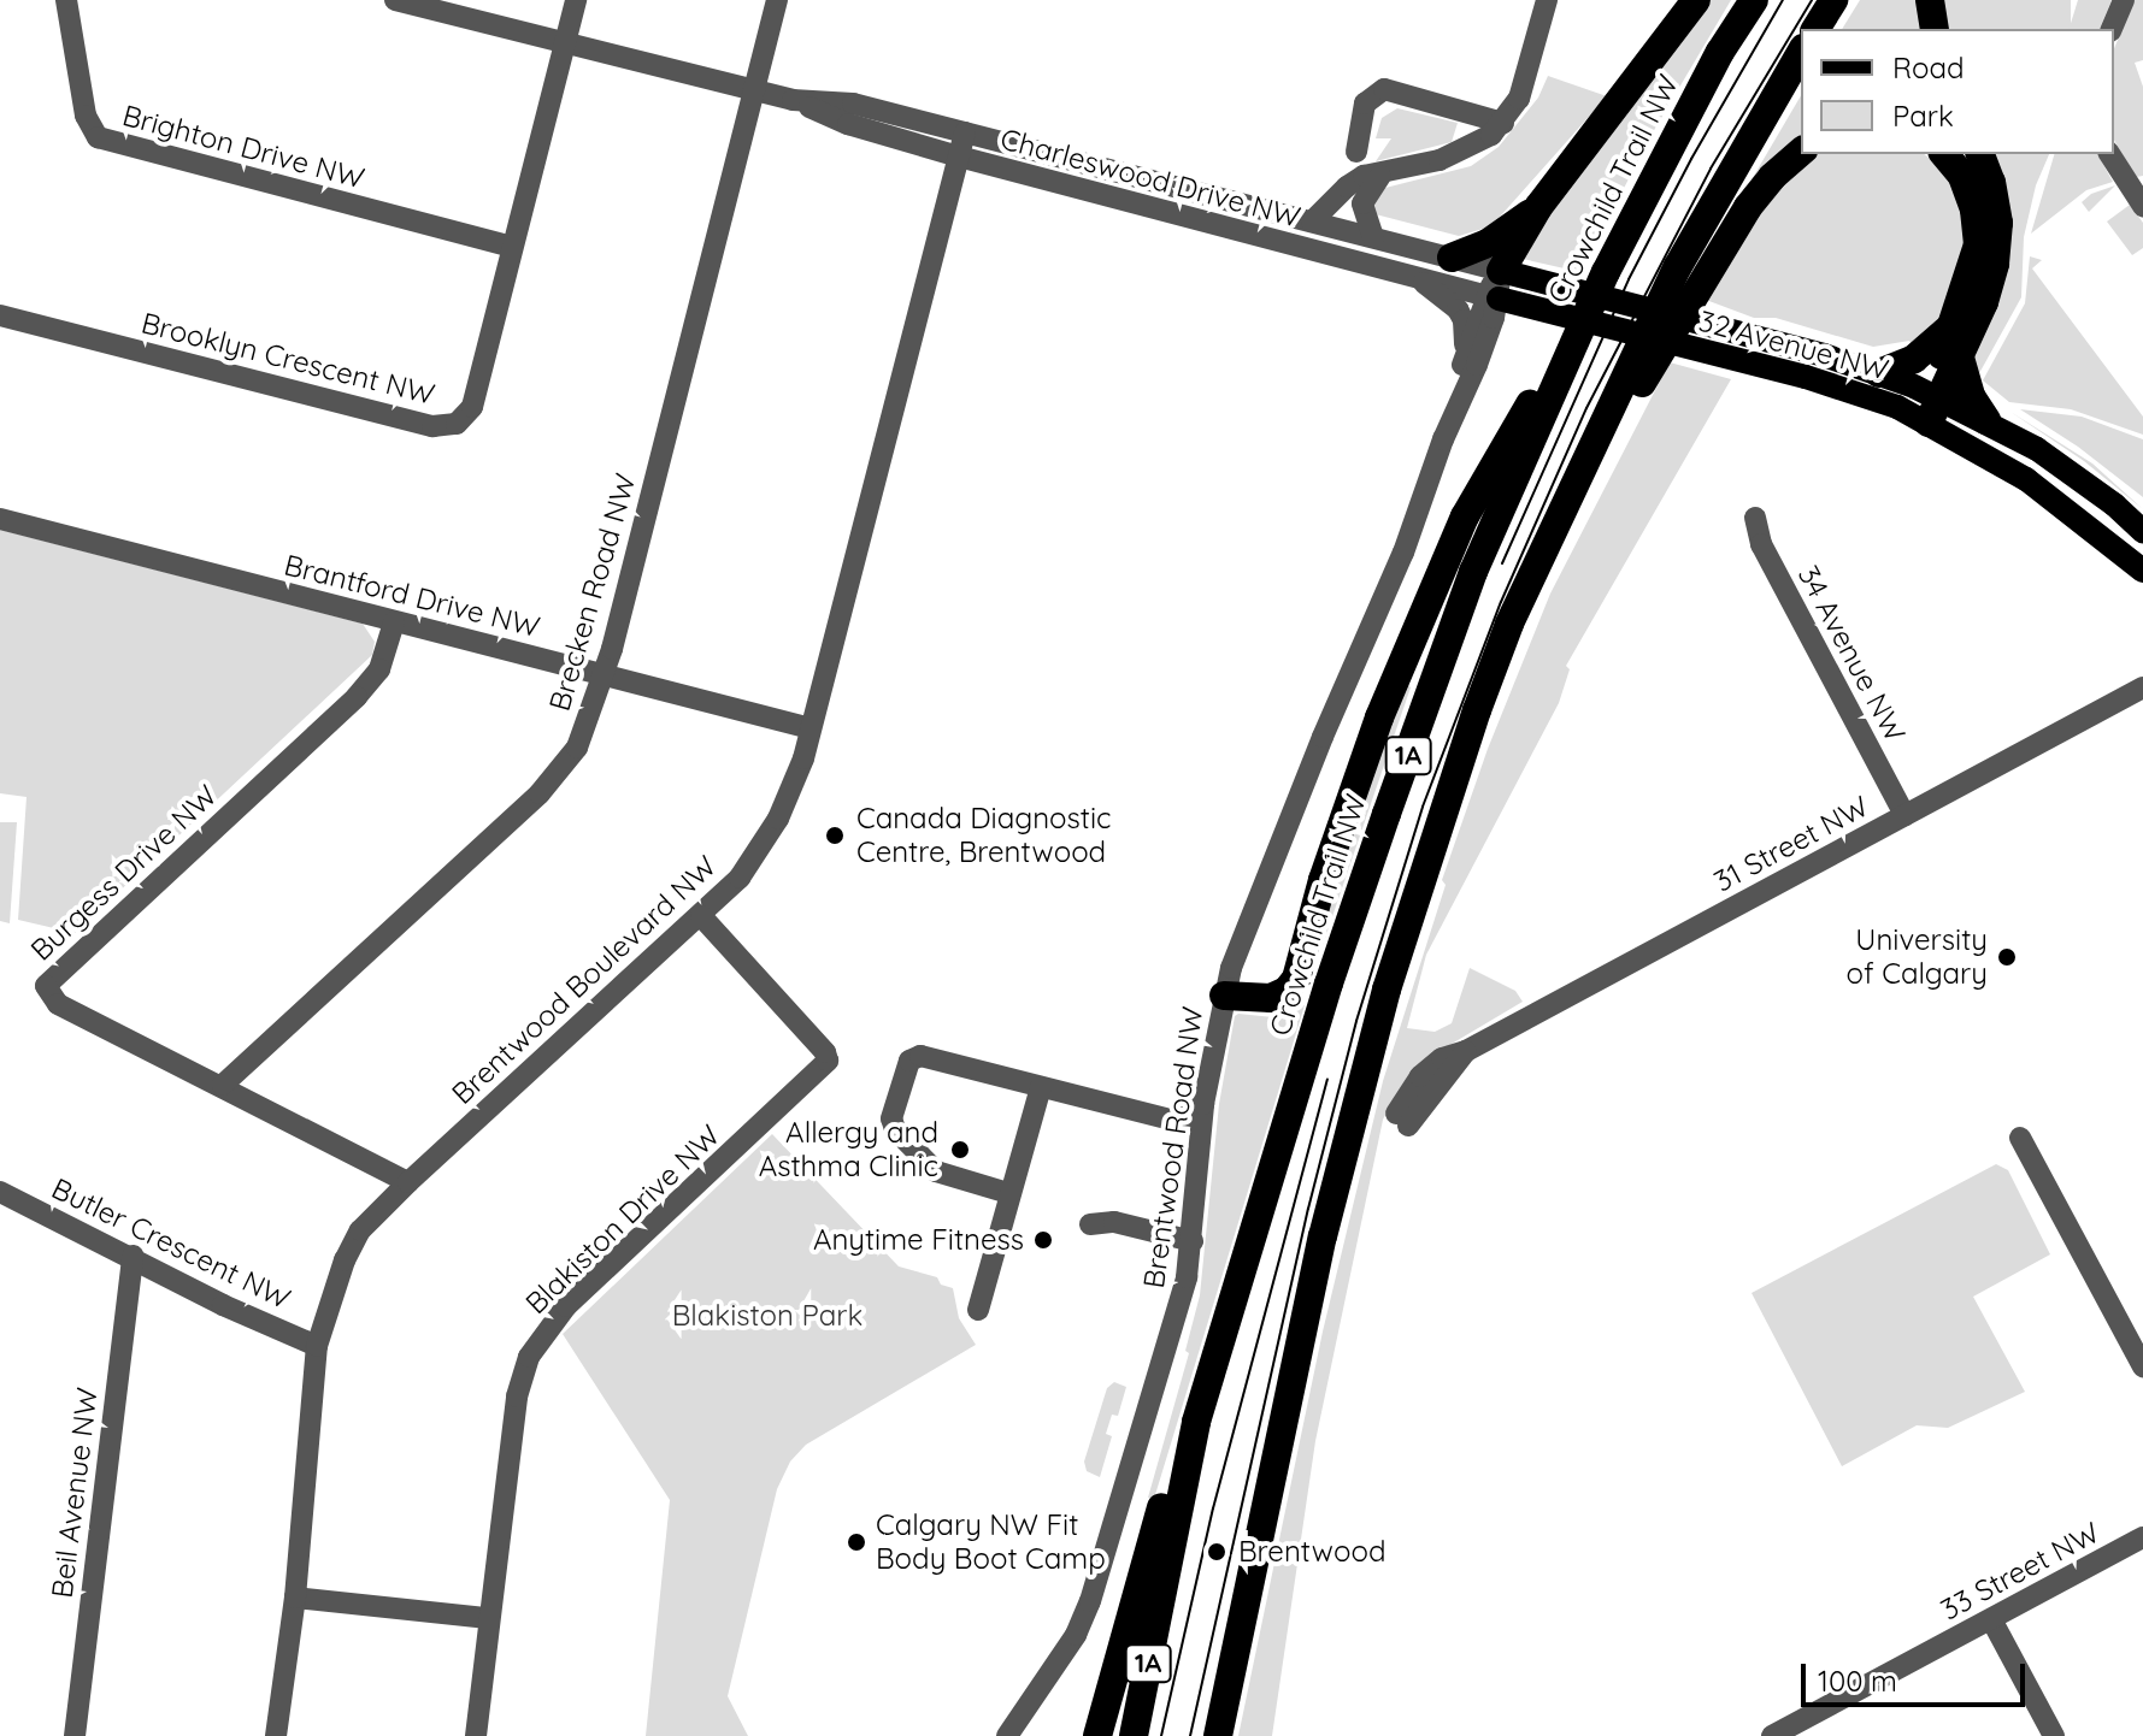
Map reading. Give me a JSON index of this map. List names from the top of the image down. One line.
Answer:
{"streets":{"highway":["Crowchild Trail NW","1A"],"main road":["32 Avenue NW"],"street":["Brighton Drive NW","Charleswood Drive NW","Brooklyn Crescent NW","Brecken Road NW","Brantford Drive NW","34 Avenue NW","31 Street NW","Burgess Drive NW","Brentwood Boulevard NW","Brentwood Road NW","Blakiston Drive NW","Butler Crescent NW","Beil Avenue NW","33 Street NW"]},"crossings":[["Brighton Drive NW","Brooklyn Crescent NW"],["Charleswood Drive NW","32 Avenue NW"],["Charleswood Drive NW","Brooklyn Crescent NW"],["Charleswood Drive NW","Brecken Road NW"],["Charleswood Drive NW","Brentwood Boulevard NW"],["Charleswood Drive NW","Brentwood Road NW"],["32 Avenue NW","Brentwood Road NW"],["Brecken Road NW","Brantford Drive NW"],["Brecken Road NW","Burgess Drive NW"],["Brantford Drive NW","Burgess Drive NW"],["Brantford Drive NW","Brentwood Boulevard NW"],["34 Avenue NW","31 Street NW"],["Burgess Drive NW","Brentwood Boulevard NW"],["Brentwood Boulevard NW","Blakiston Drive NW"],["Brentwood Boulevard NW","Butler Crescent NW"],["Butler Crescent NW","Beil Avenue NW"]],"parks":["Blakiston Park"],"places":["Canada Diagnostic Centre, Brentwood","University of Calgary","Allergy and Asthma Clinic","Anytime Fitness","Calgary NW Fit Body Boot Camp","Brentwood"],"legend":["Road","Park"],"scale_bar":"100 m"}
